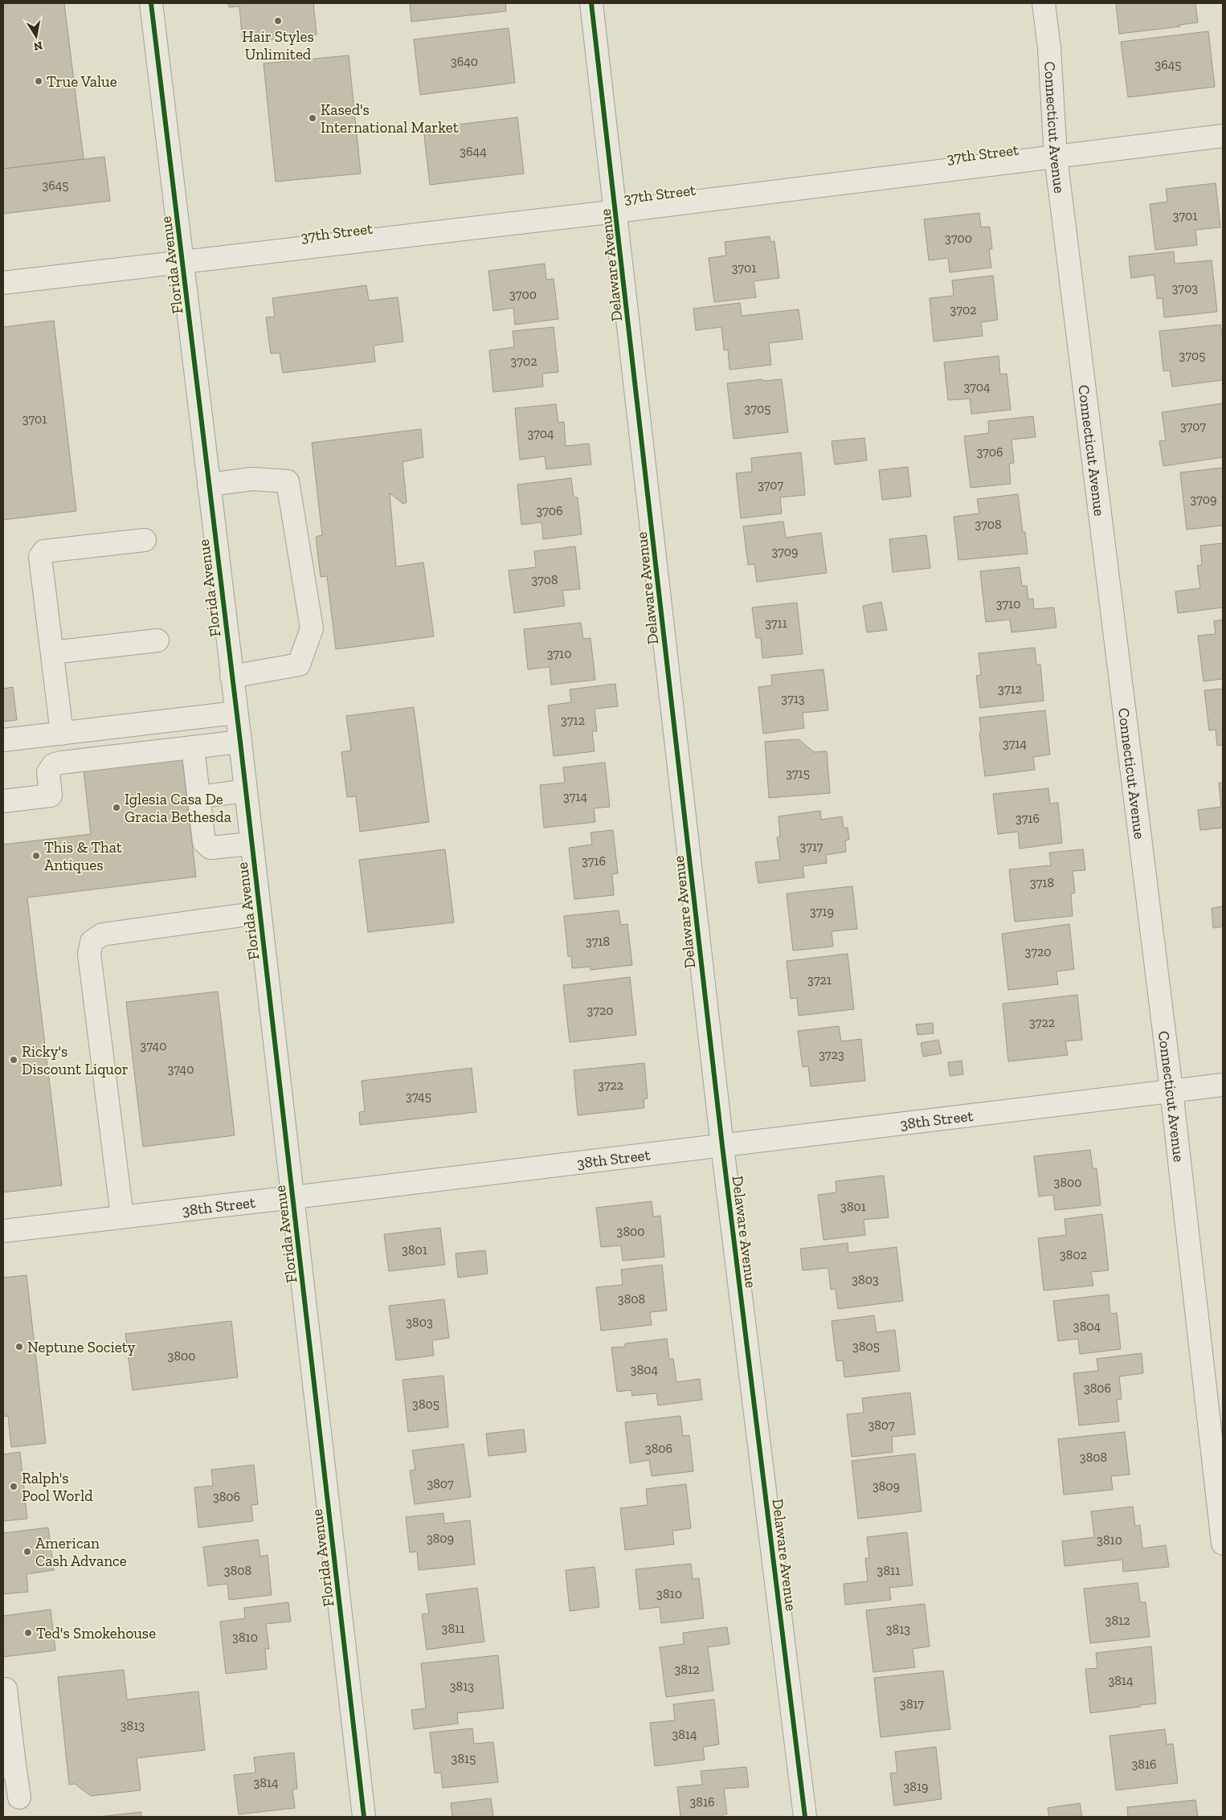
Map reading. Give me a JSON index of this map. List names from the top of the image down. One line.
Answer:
{"streets":{"street":["Connecticut Avenue","37th Street","Florida Avenue","Delaware Avenue","38th Street"]},"crossings":[["Connecticut Avenue","37th Street"],["Connecticut Avenue","38th Street"],["37th Street","Florida Avenue"],["37th Street","Delaware Avenue"],["Florida Avenue","38th Street"],["Delaware Avenue","38th Street"]],"places":["Hair Styles Unlimited","True Value","Kased's International Market","Iglesia Casa De Gracia Bethesda","This & That Antiques","Ricky's Discount Liquor","Neptune Society","Ralph's Pool World","American Cash Advance","Ted's Smokehouse"],"house_numbers":["3640","3645","3644","3645","3701","3700","3701","3703","3700","3702","3705","3702","3704","3705","3701","3707","3704","3706","3707","3709","3706","3708","3709","3708","3710","3711","3710","3712","3713","3712","3714","3715","3714","3716","3717","3716","3718","3719","3718","3720","3721","3720","3722","3740","3723","3740","3722","3745","3800","3801","3800","3801","3802","3803","3808","3803","3804","3805","3800","3804","3806","3805","3807","3806","3808","3807","3809","3806","3809","3810","3808","3811","3810","3812","3811","3813","3810","3812","3814","3813","3817","3813","3814","3815","3816","3814","3819","3816"],"north":"bottom"}
